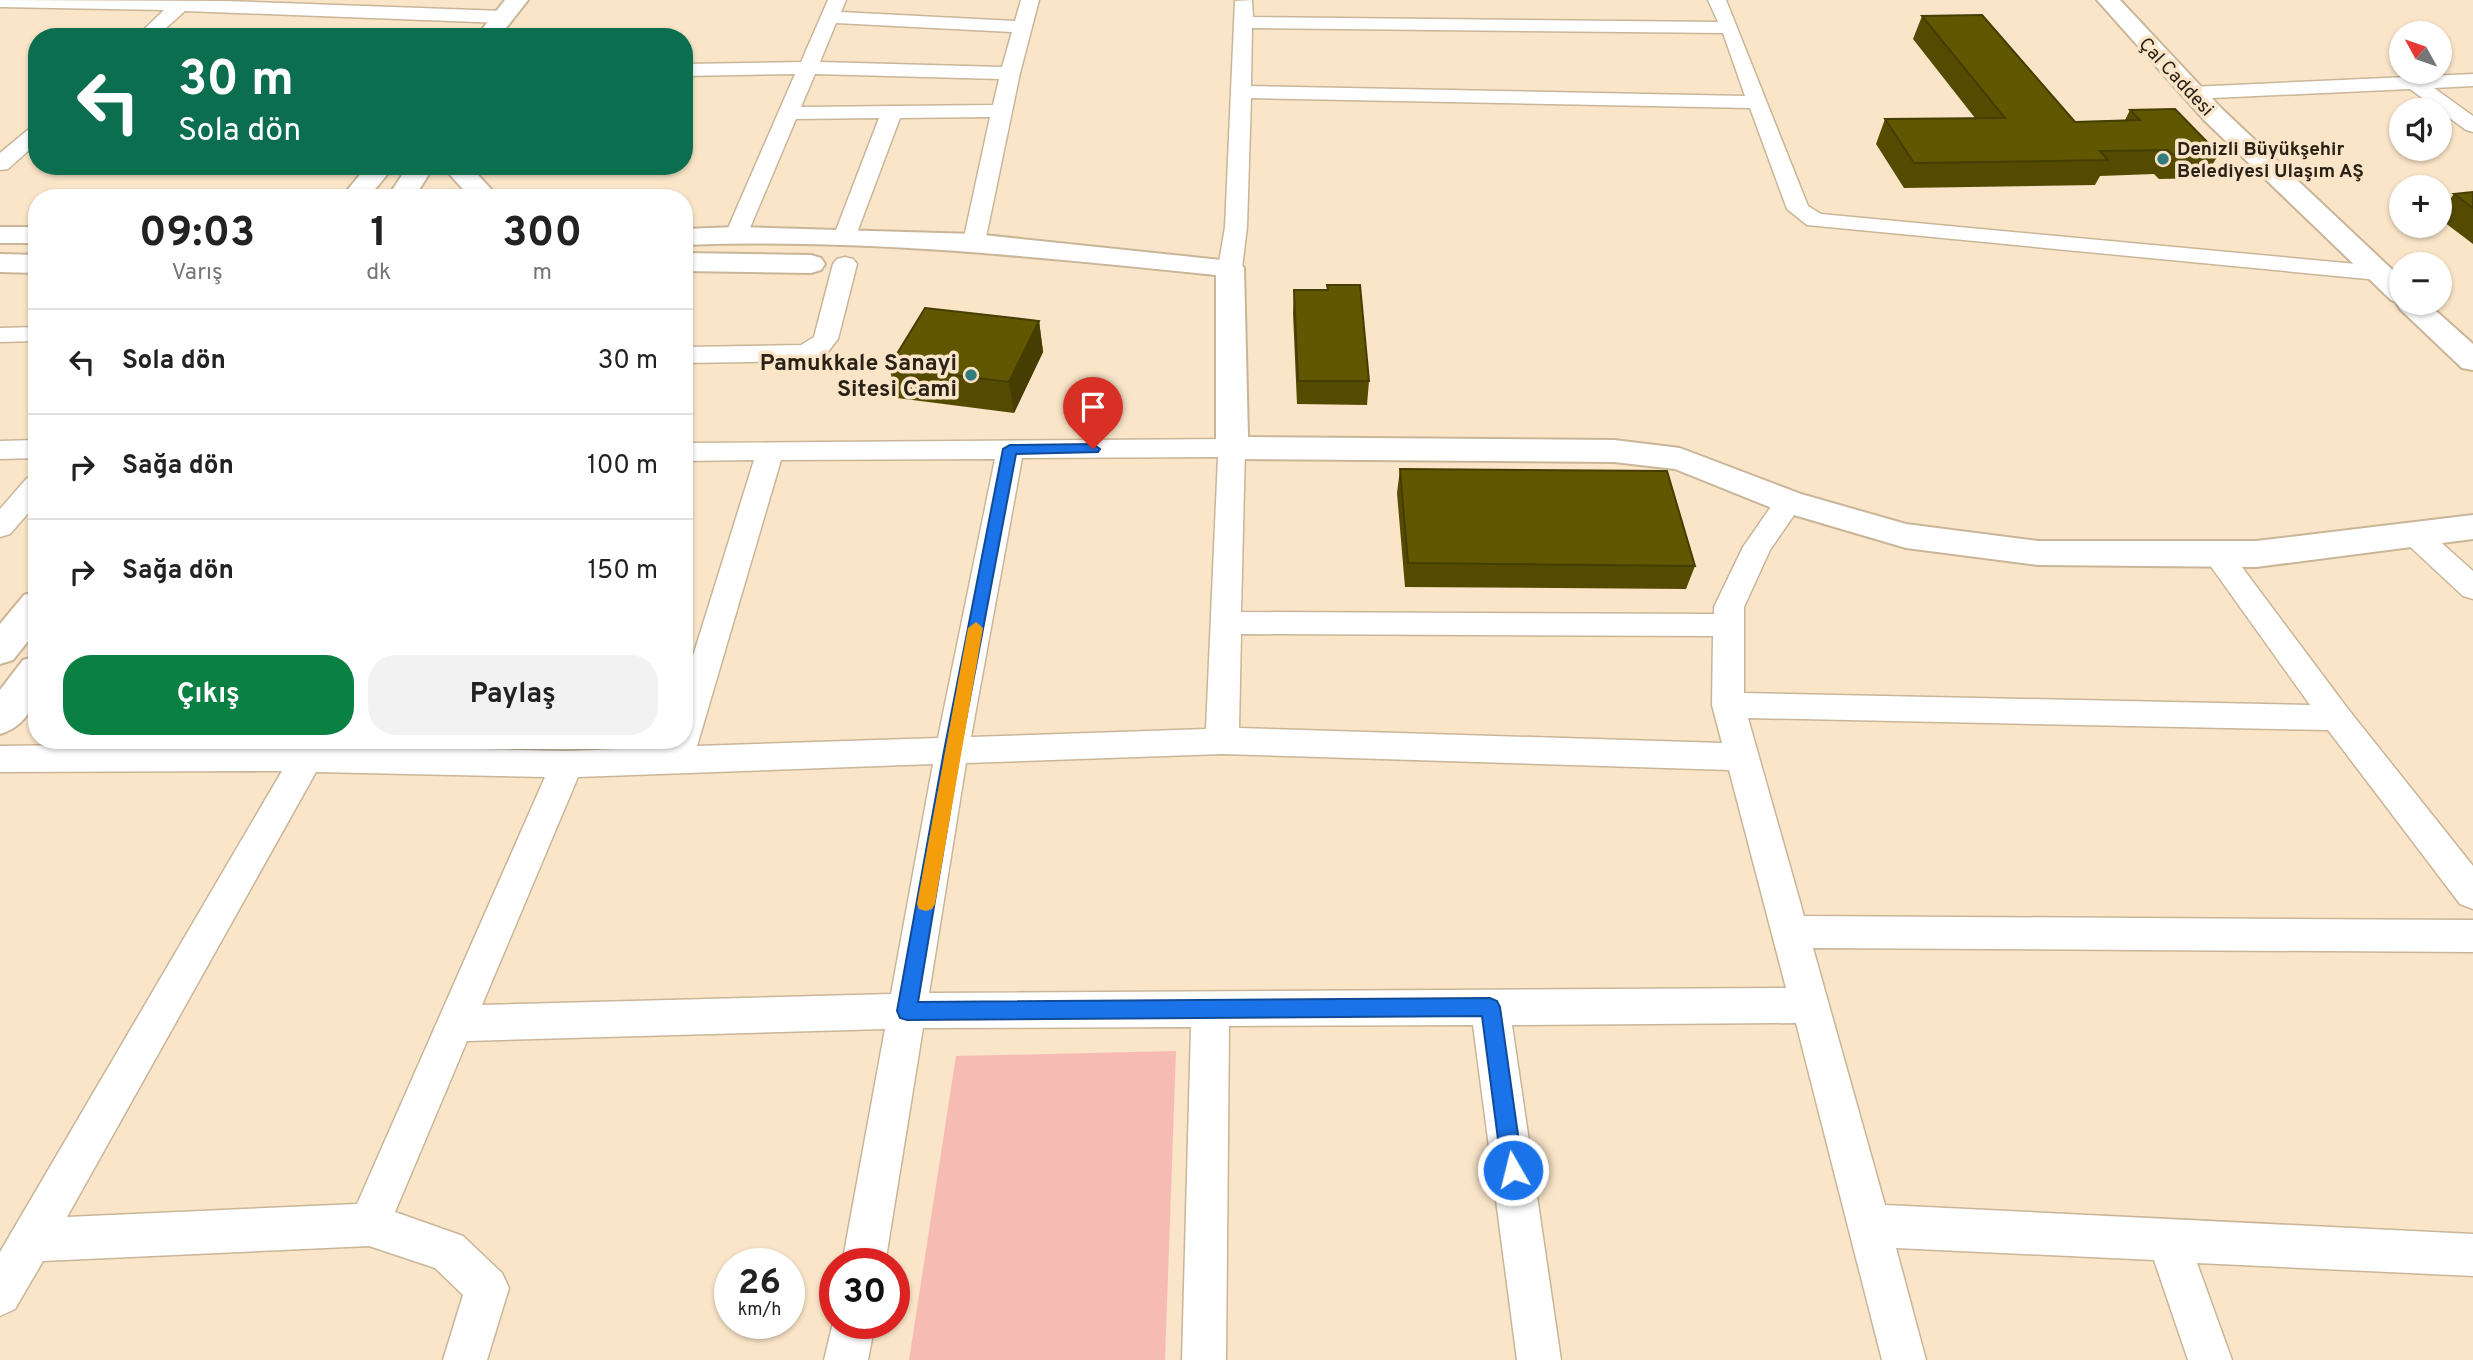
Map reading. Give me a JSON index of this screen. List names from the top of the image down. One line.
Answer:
{"streets":{"street":["Çal Caddesi"]},"places":["Denizli Büyükşehir Belediyesi Ulaşım AŞ","Pamukkale Sanayi Sitesi Cami"],"north":"top left","page":{"map_buttons":["+","−"],"turn":["30 m","Sola dön"],"eta":["09:03","Varış","1","dk","300","m"],"list":[{"name":"Sola dön","value":"30 m"},{"name":"Sağa dön","value":"100 m"},{"name":"Sağa dön","value":"150 m"}],"buttons":["Çıkış","Paylaş"],"speed":"26 km/h","limit":"30"}}
